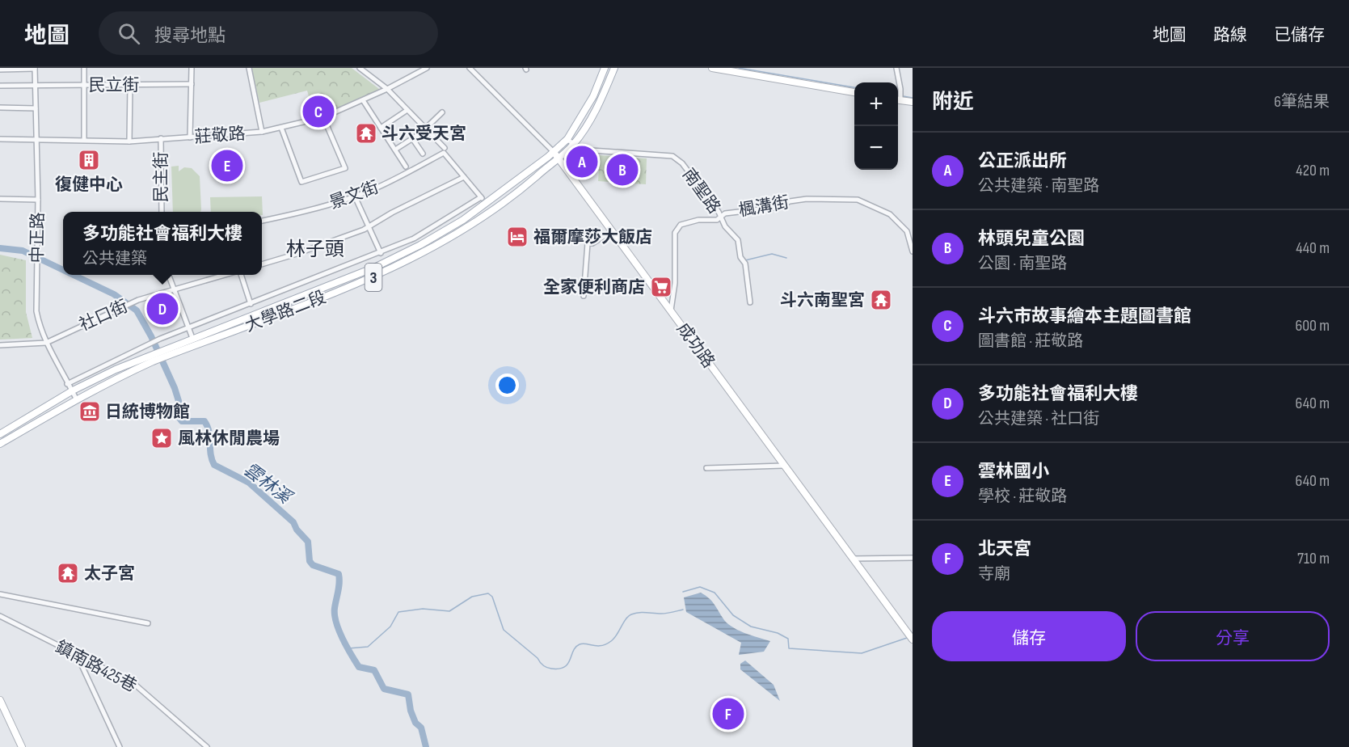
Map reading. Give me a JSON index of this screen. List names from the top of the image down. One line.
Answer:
{"streets":{"main road":["3","大學路二段","成功路"],"street":["民立街","莊敬路","民主街","南聖路","景文街","楓溝街","中正路","社口街","鎮南路425巷"]},"crossings":[["民立街","中正路"],["莊敬路","民主街"],["莊敬路","中正路"],["南聖路","楓溝街"],["南聖路","3"],["楓溝街","成功路"],["中正路","大學路二段"],["中正路","社口街"],["3","大學路二段"],["3","成功路"],["大學路二段","成功路"]],"districts":["林子頭"],"water":["雲林溪"],"places":{"temple":["斗六受天宮","斗六南聖宮","太子宮"],"building":["復健中心"],"hotel":["福爾摩莎大飯店"],"supermarket":["全家便利商店"],"museum":["日統博物館"],"place":["風林休閒農場"]},"page":{"header":"地圖","search":"搜尋地點","nav":["地圖","路線","已儲存"],"heading":["附近","6筆結果"],"map_buttons":["+","−"],"pins":["C","A","E","B","D","F"],"list":[{"mark":"A","name":"公正派出所","note":"公共建築 · 南聖路","value":"420 m"},{"mark":"B","name":"林頭兒童公園","note":"公園 · 南聖路","value":"440 m"},{"mark":"C","name":"斗六市故事繪本主題圖書館","note":"圖書館 · 莊敬路","value":"600 m"},{"mark":"D","name":"多功能社會福利大樓","note":"公共建築 · 社口街","value":"640 m"},{"mark":"E","name":"雲林國小","note":"學校 · 莊敬路","value":"640 m"},{"mark":"F","name":"北天宮","note":"寺廟","value":"710 m"}],"popup":["多功能社會福利大樓","公共建築"],"buttons":["儲存","分享"]}}
